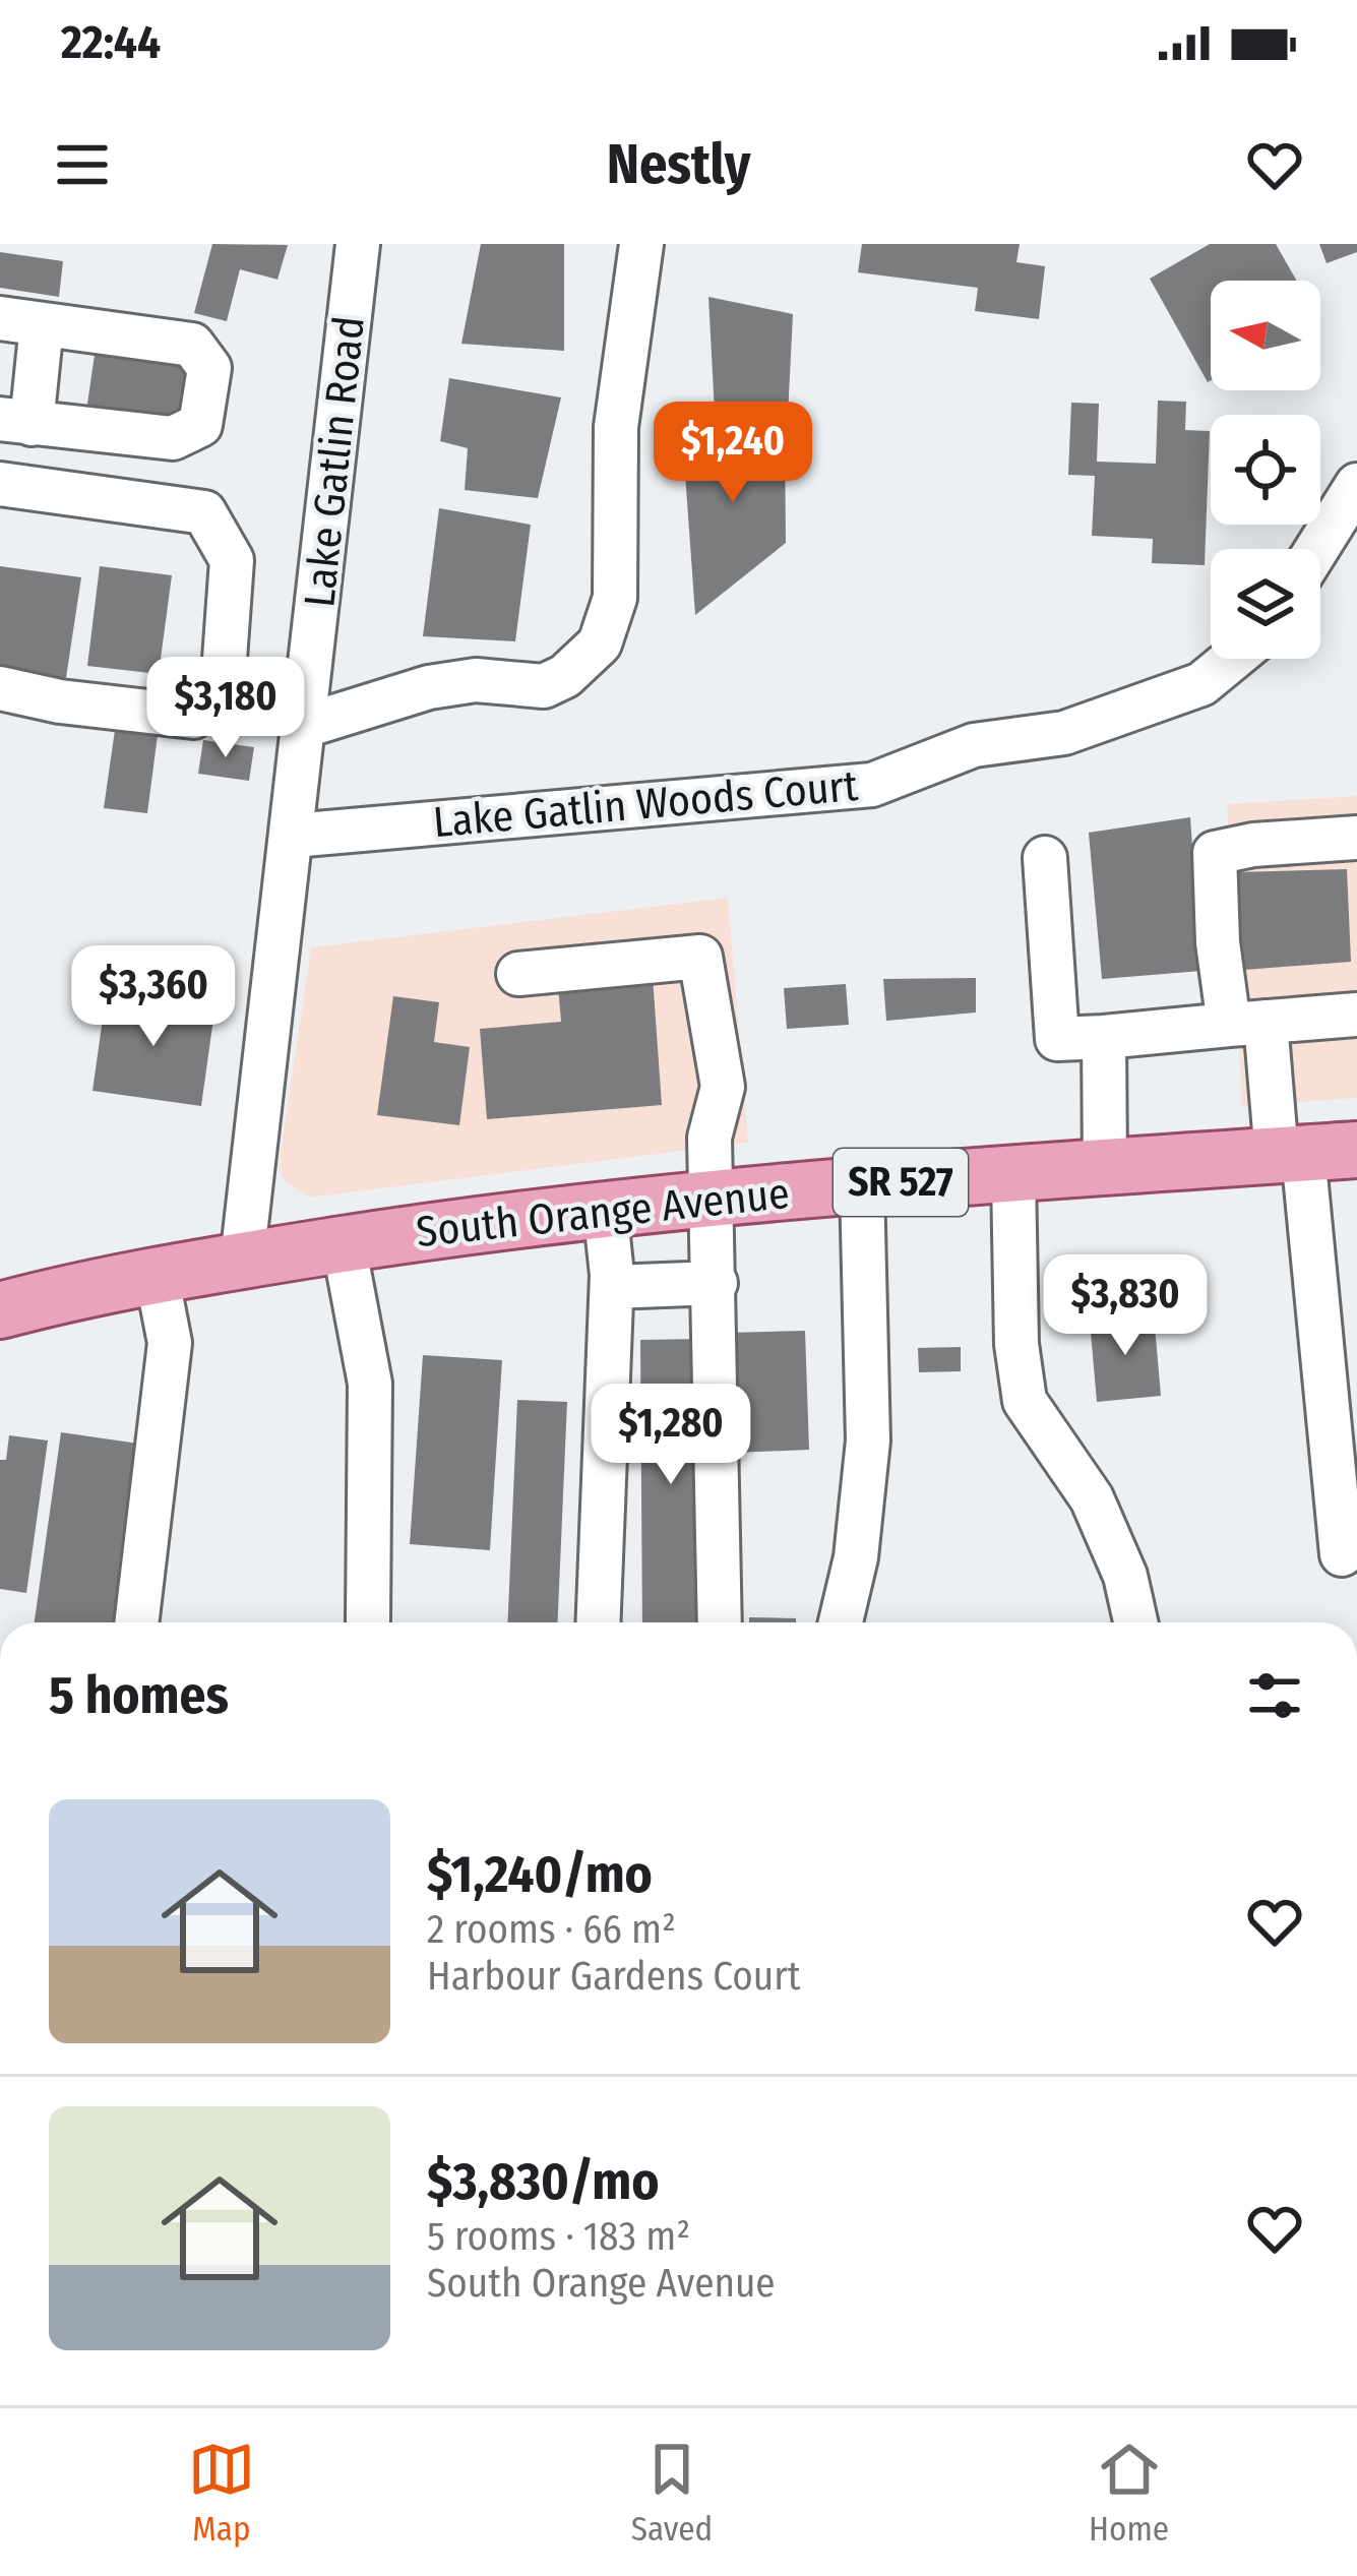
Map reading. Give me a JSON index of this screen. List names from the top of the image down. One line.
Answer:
{"streets":{"main road":["SR 527","South Orange Avenue"],"street":["Lake Gatlin Road","Lake Gatlin Woods Court"]},"crossings":[["Lake Gatlin Road","Lake Gatlin Woods Court"],["Lake Gatlin Road","South Orange Avenue"]],"north":"left","page":{"status":"22:44","header":"Nestly","price":["$1,240","$3,180","$3,360","$3,830","$1,280"],"heading":"5 homes","list":[{"name":"$1,240/mo","note":"2 rooms · 66 m² · Harbour Gardens Court"},{"name":"$3,830/mo","note":"5 rooms · 183 m² · South Orange Avenue"}],"tabs":["Map","Saved","Home"]}}
